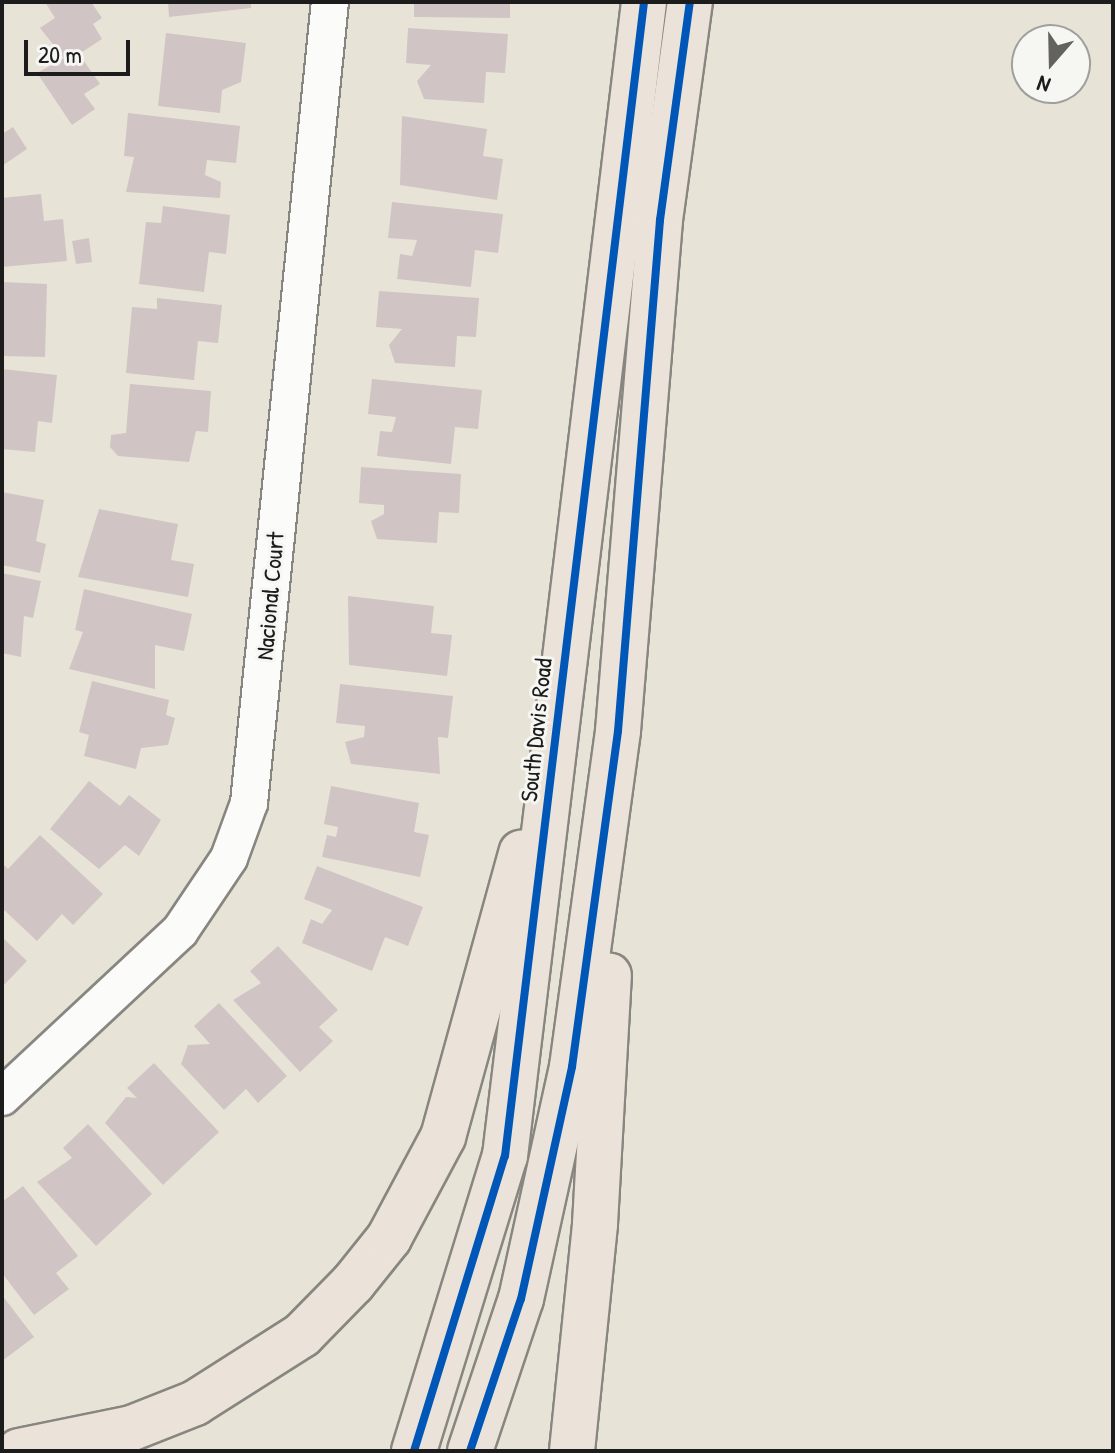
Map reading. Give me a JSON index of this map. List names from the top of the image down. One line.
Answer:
{"streets":{"main road":["South Davis Road"],"street":["Nacional Court"]},"scale_bar":"20 m","north":"bottom"}
